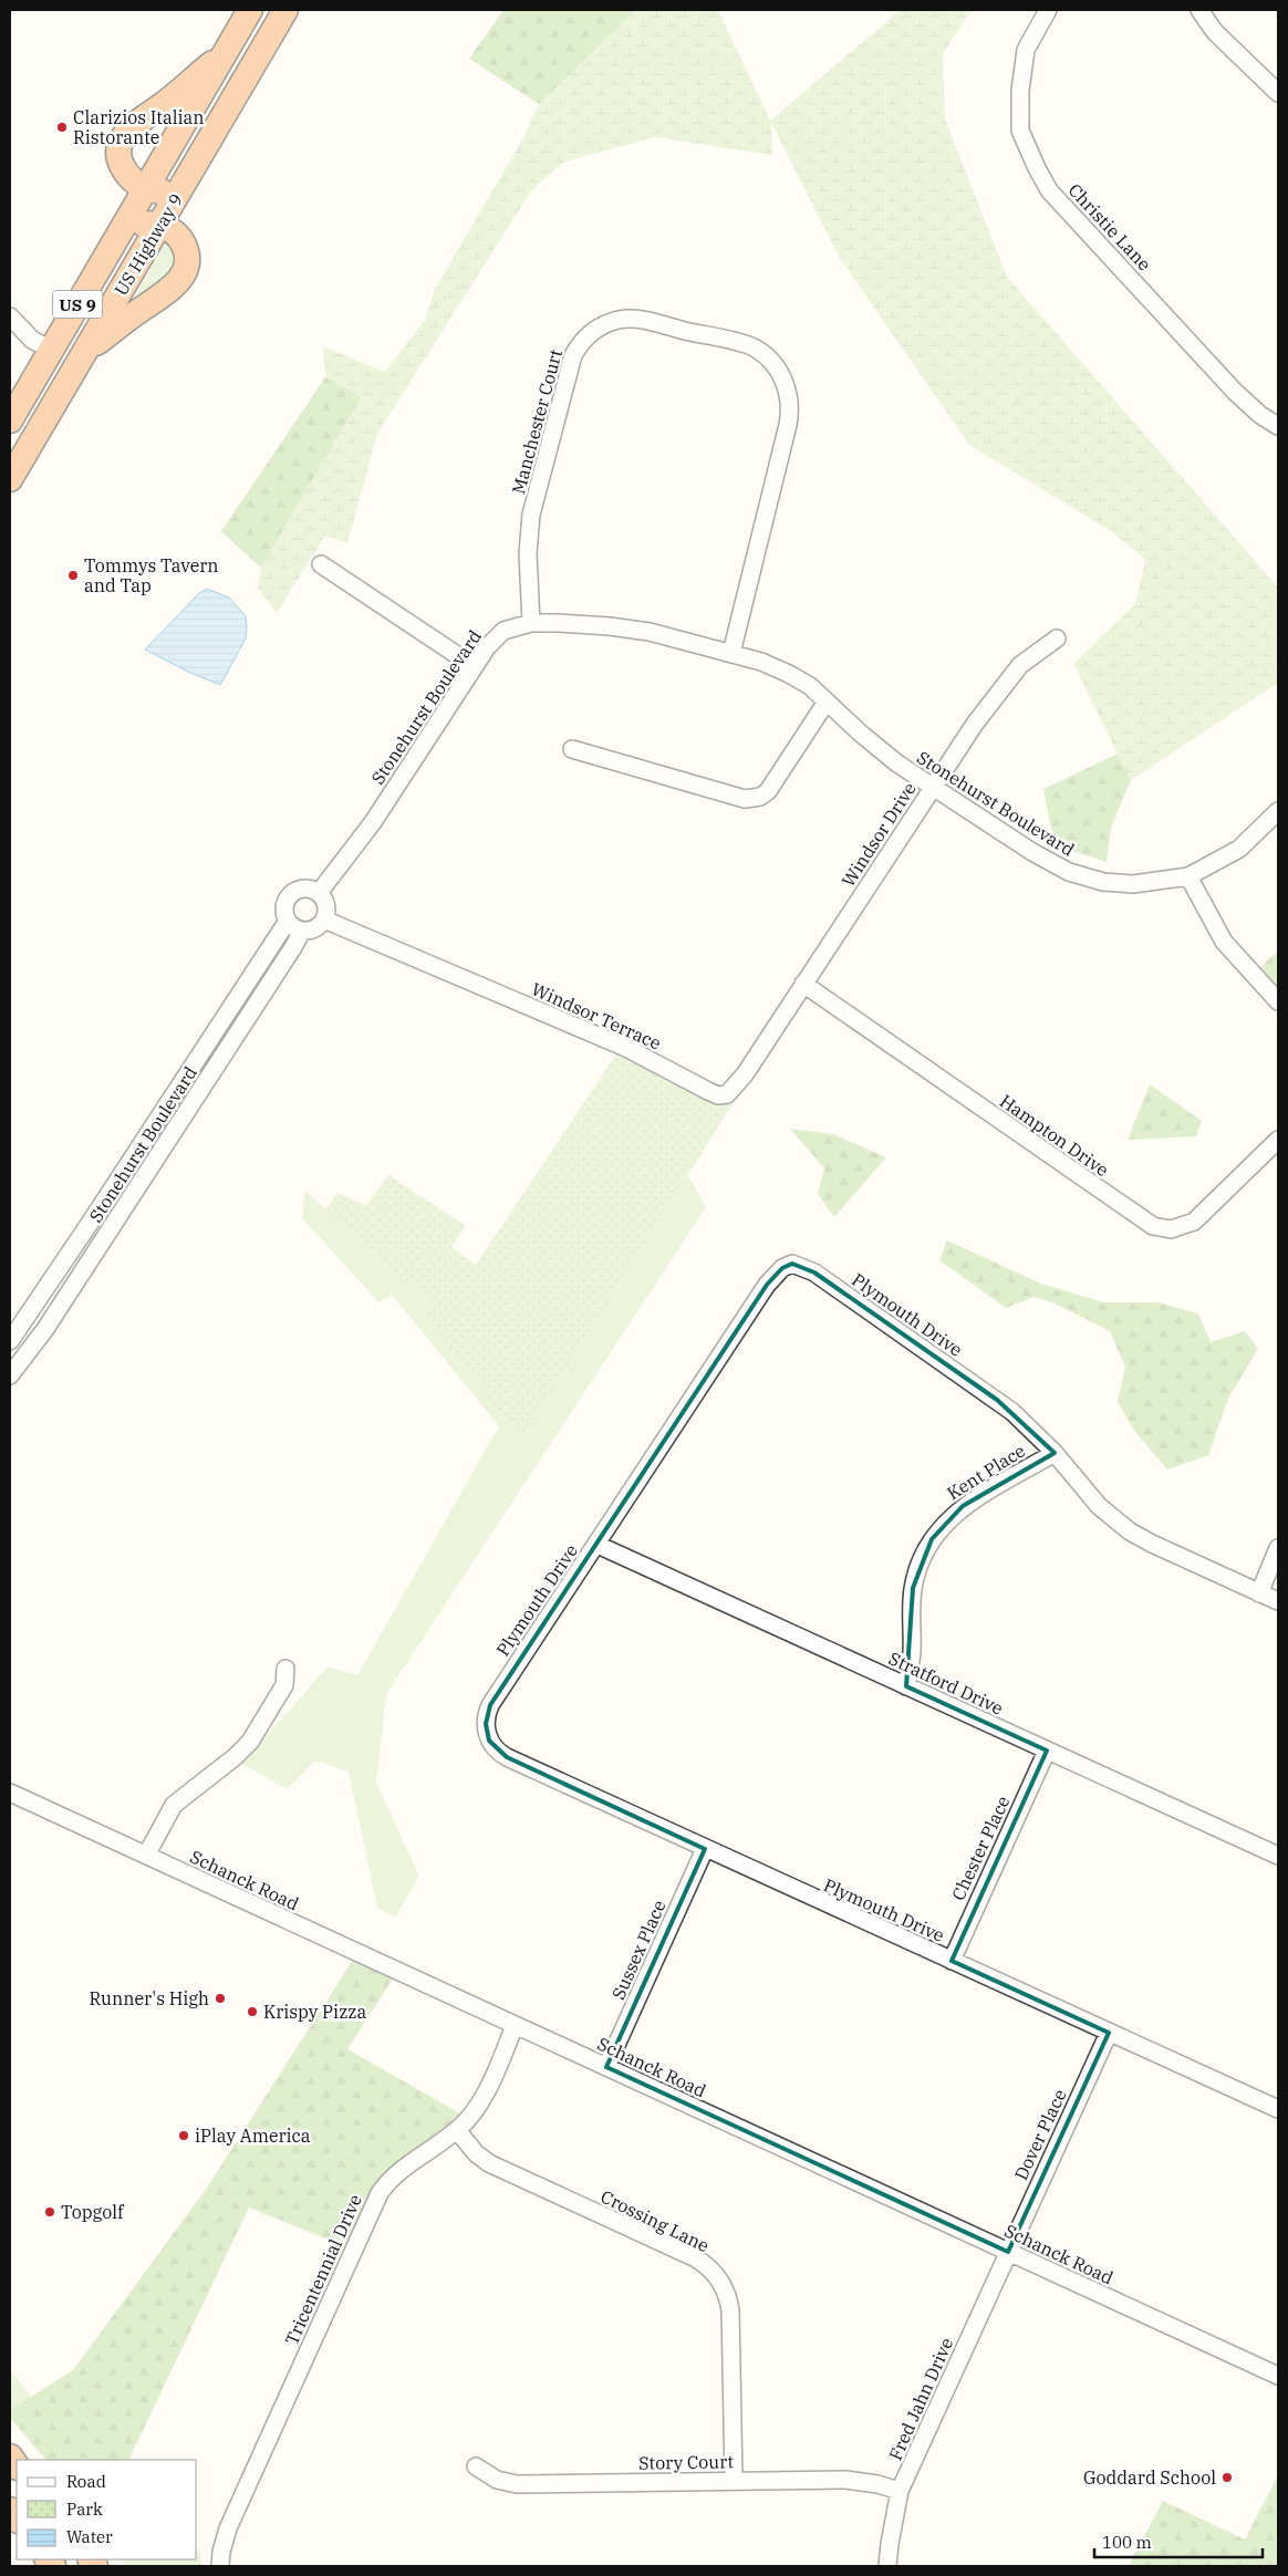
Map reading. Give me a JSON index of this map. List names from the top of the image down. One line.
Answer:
{"streets":{"highway":["US Highway 9","US 9"],"street":["Christie Lane","Manchester Court","Stonehurst Boulevard","Windsor Drive","Windsor Terrace","Hampton Drive","Plymouth Drive","Kent Place","Stratford Drive","Chester Place","Schanck Road","Sussex Place","Dover Place","Crossing Lane","Tricentennial Drive","Fred Jahn Drive","Story Court"]},"crossings":[["Manchester Court","Stonehurst Boulevard"],["Stonehurst Boulevard","Windsor Drive"],["Stonehurst Boulevard","Windsor Terrace"],["Windsor Drive","Windsor Terrace"],["Windsor Drive","Hampton Drive"],["Windsor Terrace","Hampton Drive"],["Plymouth Drive","Kent Place"],["Plymouth Drive","Stratford Drive"],["Plymouth Drive","Chester Place"],["Plymouth Drive","Sussex Place"],["Plymouth Drive","Dover Place"],["Kent Place","Stratford Drive"],["Stratford Drive","Chester Place"],["Schanck Road","Sussex Place"],["Schanck Road","Dover Place"],["Schanck Road","Tricentennial Drive"],["Schanck Road","Fred Jahn Drive"],["Dover Place","Fred Jahn Drive"],["Crossing Lane","Tricentennial Drive"],["Crossing Lane","Story Court"],["Fred Jahn Drive","Story Court"]],"places":["Clarizios Italian Ristorante","Tommys Tavern and Tap","Runner's High","Krispy Pizza","iPlay America","Topgolf","Goddard School"],"legend":["Road","Park","Water"],"scale_bar":"100 m"}
